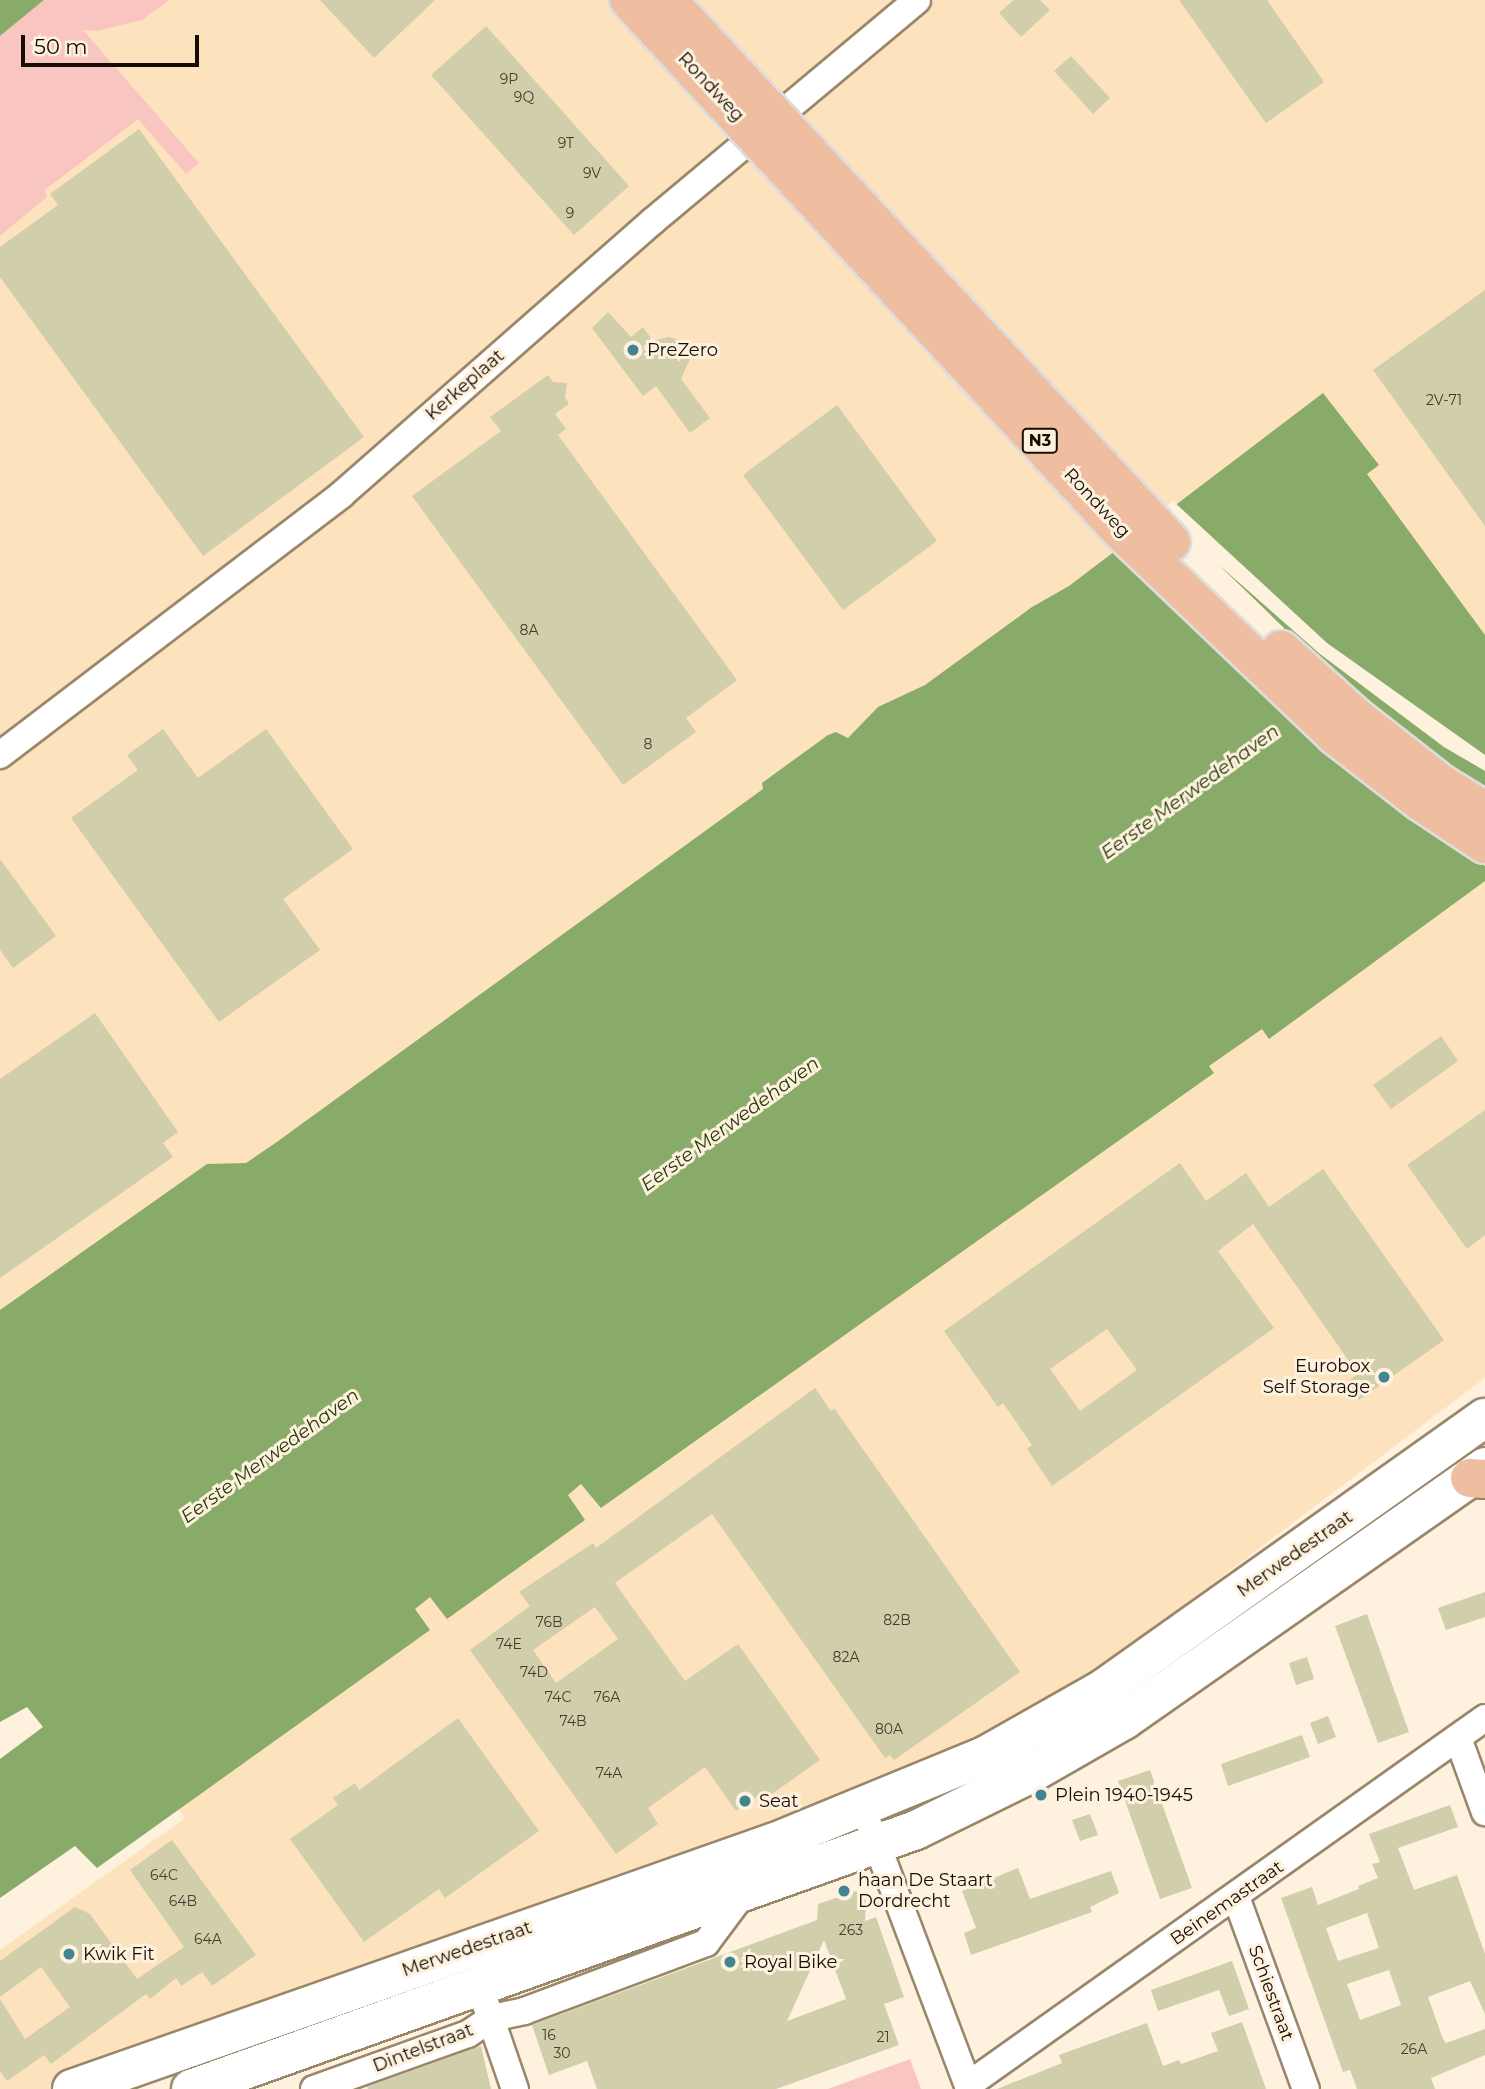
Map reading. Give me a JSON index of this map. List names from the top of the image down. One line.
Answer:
{"streets":{"main road":["Rondweg","N3","Merwedestraat"],"street":["Kerkeplaat","Beinemastraat","Schiestraat","Dintelstraat"]},"crossings":[["Beinemastraat","Schiestraat"]],"water":["Eerste Merwedehaven"],"places":["PreZero","Eurobox Self Storage","Plein 1940-1945","Seat","haan De Staart Dordrecht","Kwik Fit","Royal Bike"],"house_numbers":["9P","9Q","9T","9V","9","2V-71","8A","8","82B","76B","74E","82A","74D","74C","76A","74B","80A","74A","64C","64B","263","64A","16","21","26A","30"],"scale_bar":"50 m"}
